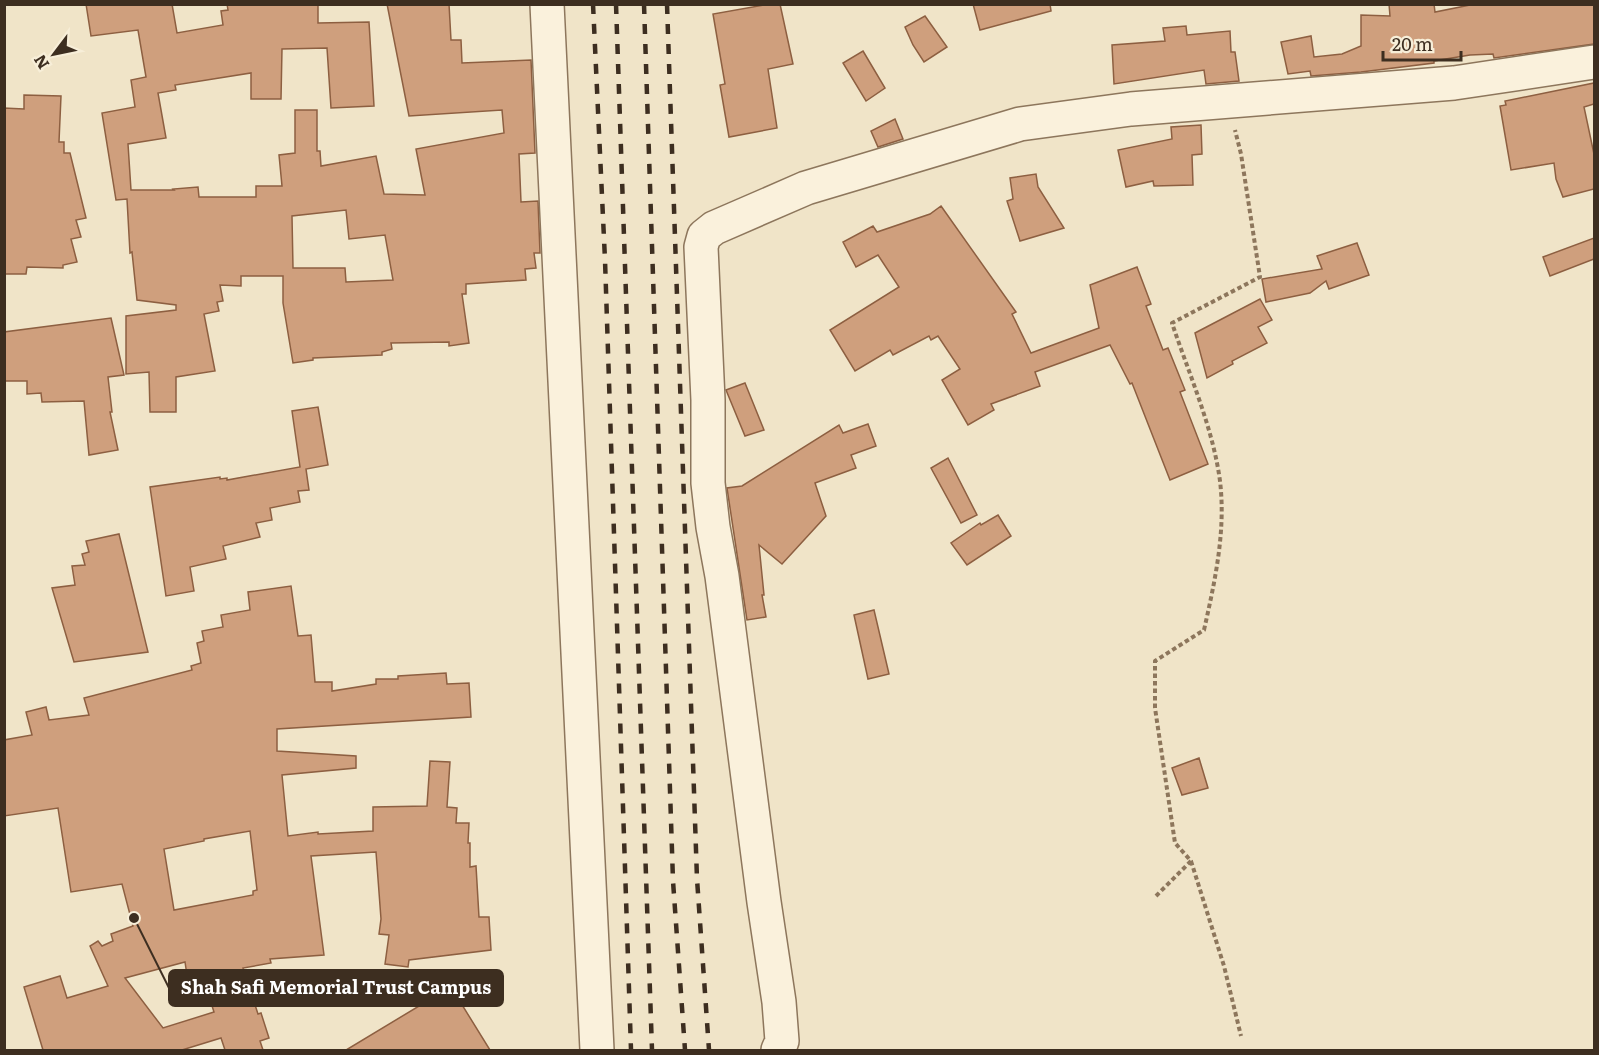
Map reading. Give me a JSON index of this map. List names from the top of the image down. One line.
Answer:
{"places":["Shah Safi Memorial Trust Campus"],"scale_bar":"20 m","north":"bottom left"}
